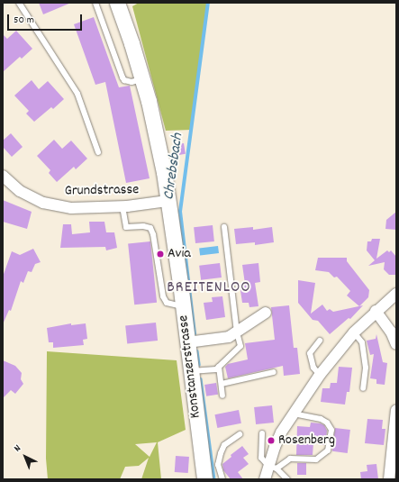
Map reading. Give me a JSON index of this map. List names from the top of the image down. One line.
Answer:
{"streets":{"main road":["Konstanzerstrasse"],"street":["Grundstrasse"]},"crossings":[["Grundstrasse","Konstanzerstrasse"]],"districts":["BREITENLOO"],"water":["Chrebsbach"],"places":["Avia","Rosenberg"],"scale_bar":"50 m","north":"top left"}
